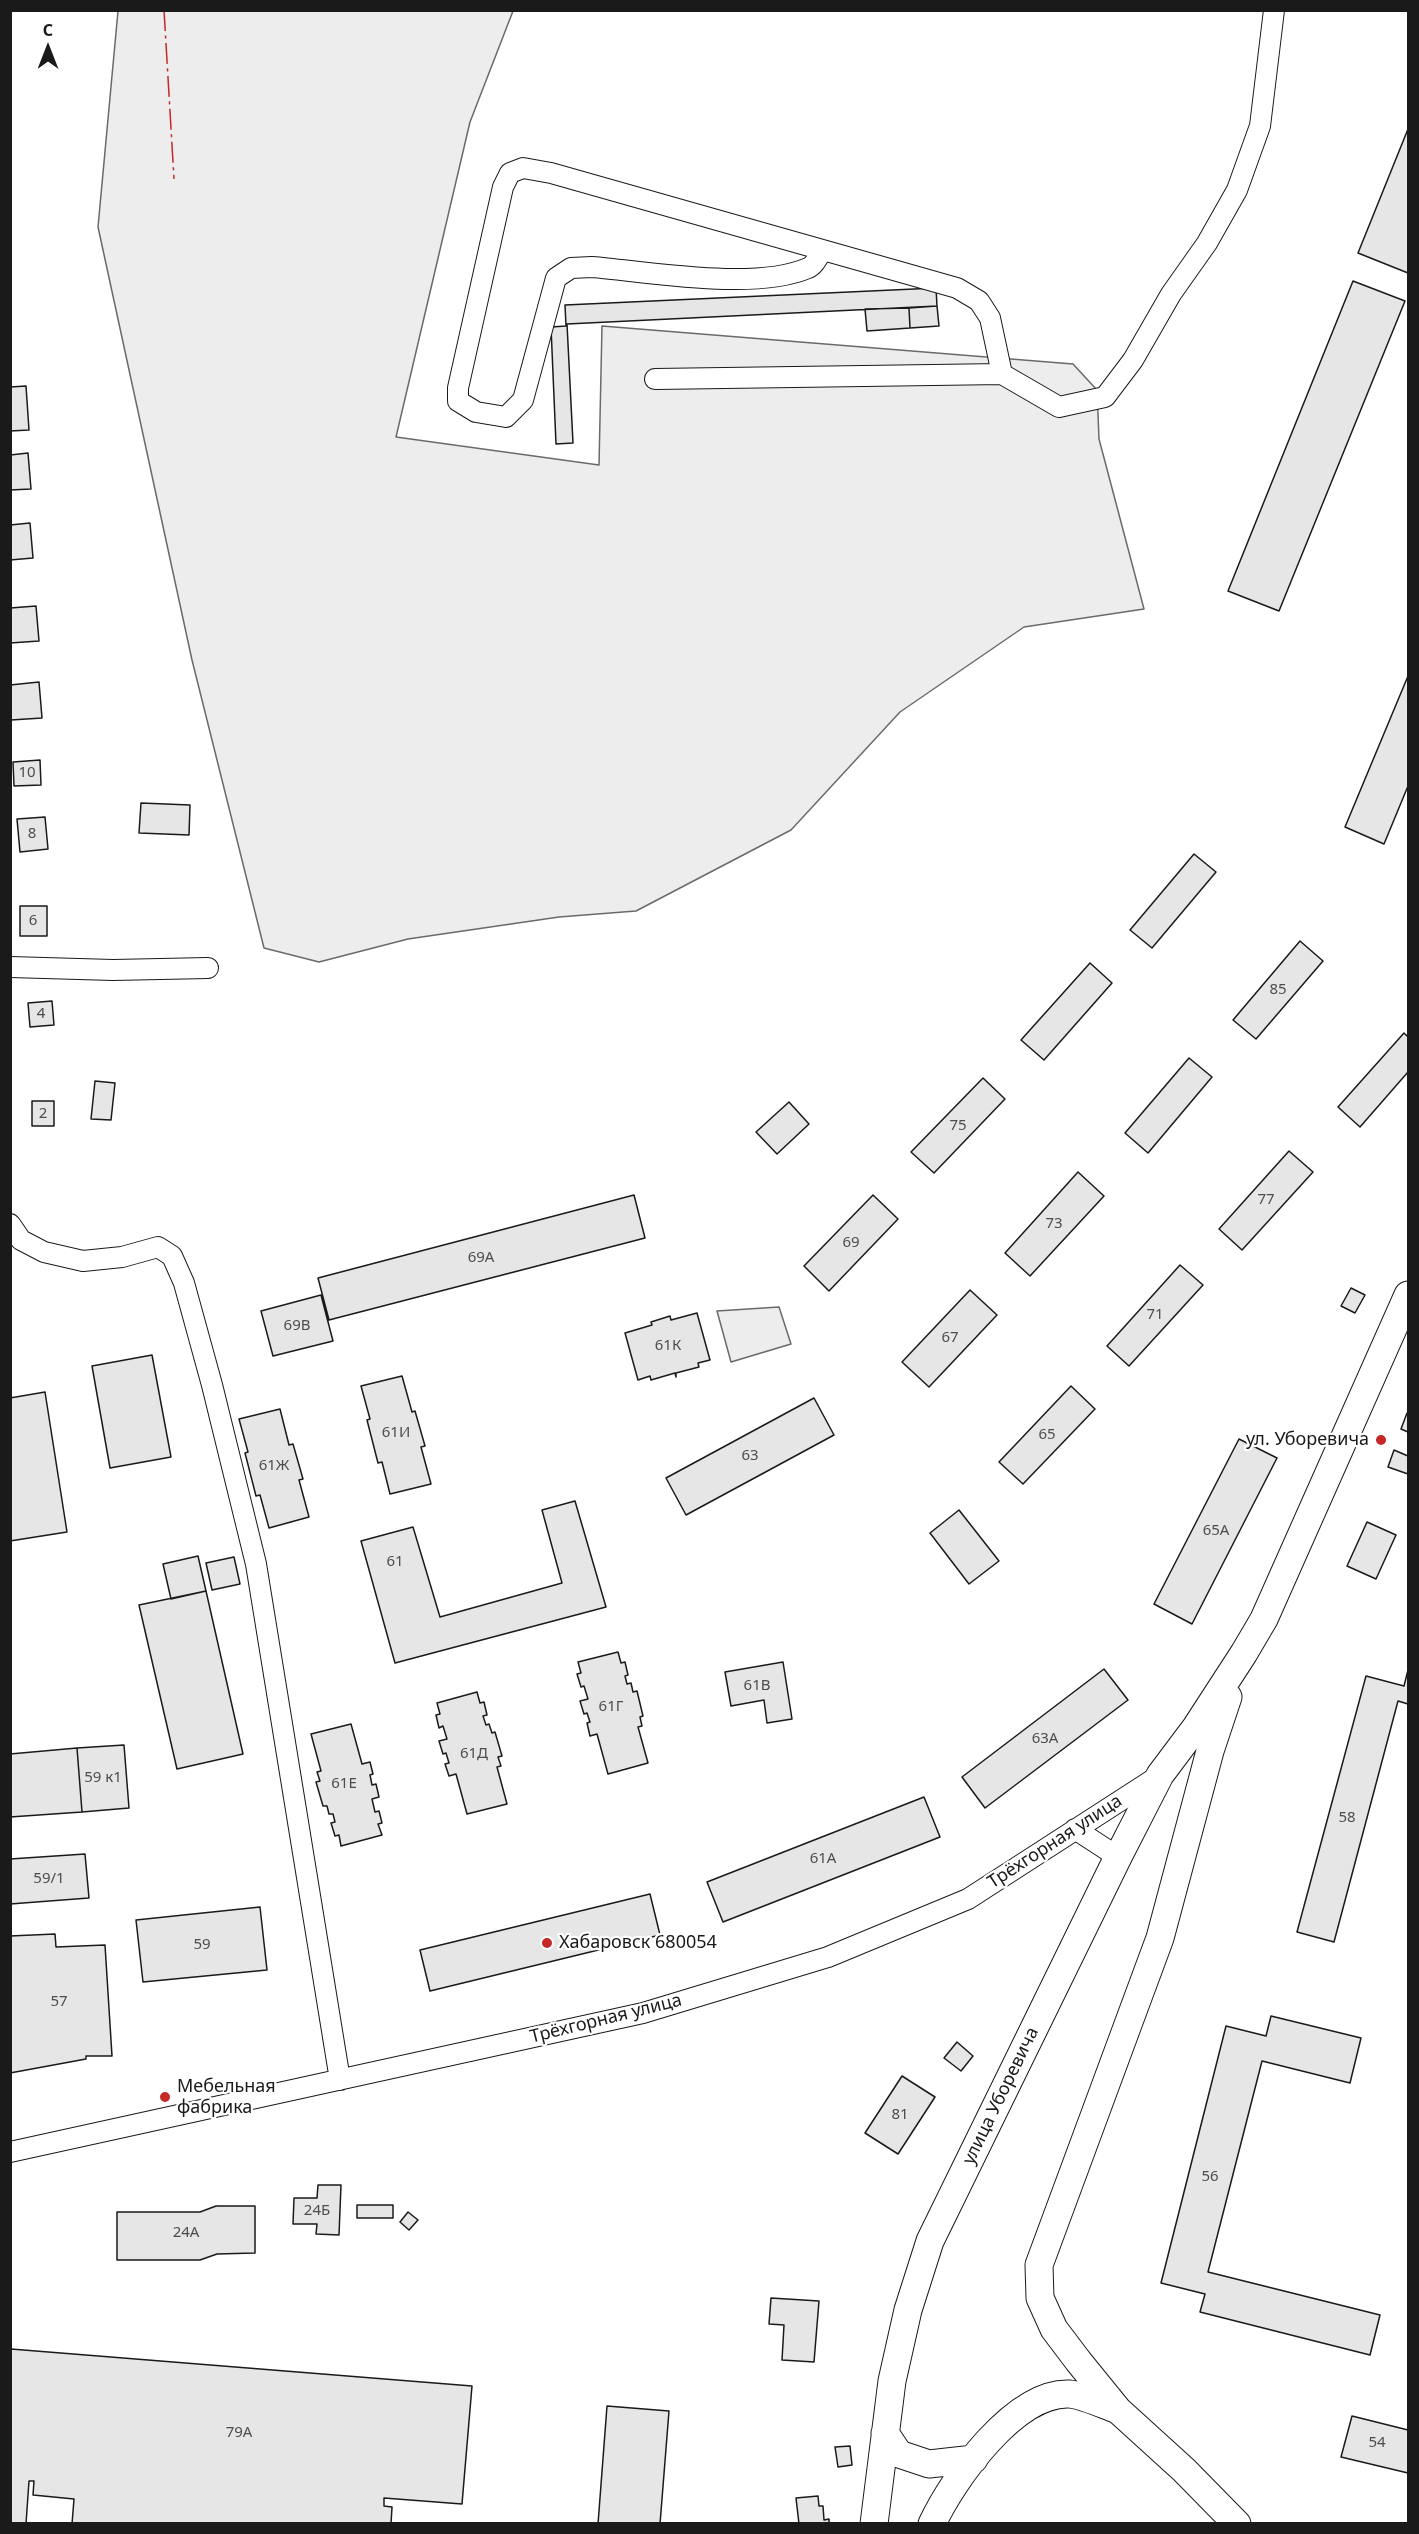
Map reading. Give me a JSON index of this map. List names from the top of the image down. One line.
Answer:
{"streets":{"main road":["улица Уборевича"],"street":["Трёхгорная улица"]},"crossings":[["Трёхгорная улица","улица Уборевича"]],"places":["ул. Уборевича","Хабаровск 680054","Мебельная фабрика"],"house_numbers":["10","8","6","85","4","2","75","77","73","69","69А","71","69В","67","61К","61И","65","63","61Ж","65А","61","61В","61Г","63А","61Д","59 к1","61Е","58","61А","59/1","59","57","81","56","24Б","24А","79А","54"],"north":"top"}
